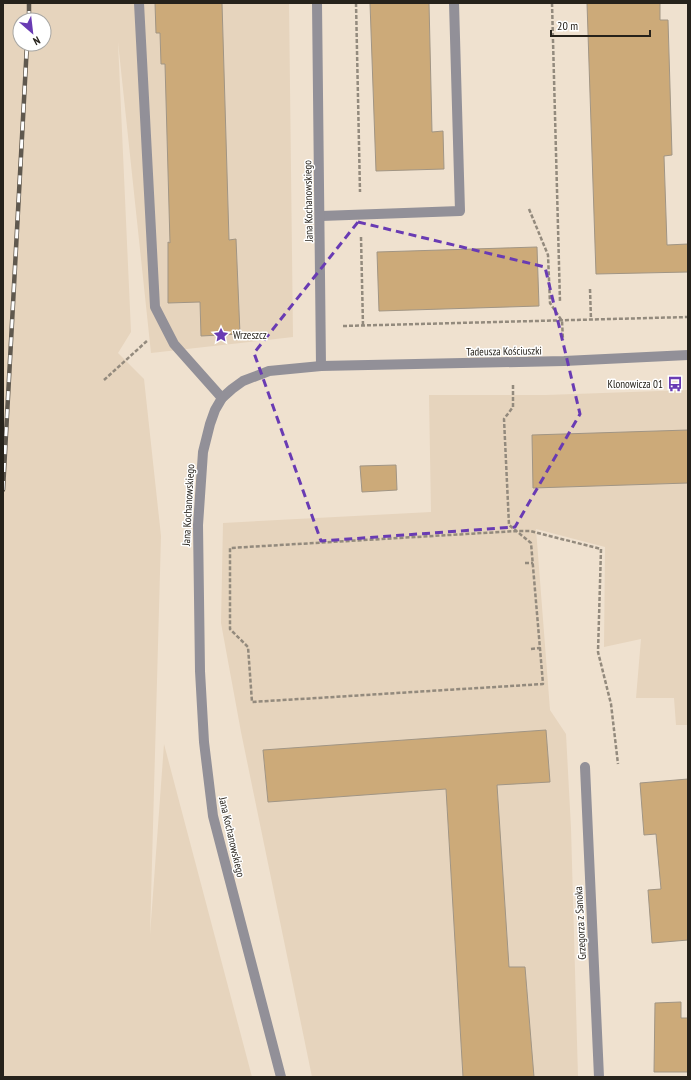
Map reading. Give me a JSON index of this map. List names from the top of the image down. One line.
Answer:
{"streets":{"street":["Jana Kochanowskiego","Tadeusza Kościuszki","Grzegorza z Sanoka"]},"crossings":[["Jana Kochanowskiego","Tadeusza Kościuszki"]],"places":{"place":["Wrzeszcz"],"bus stop":["Klonowicza 01"]},"scale_bar":"20 m","north":"bottom right"}
